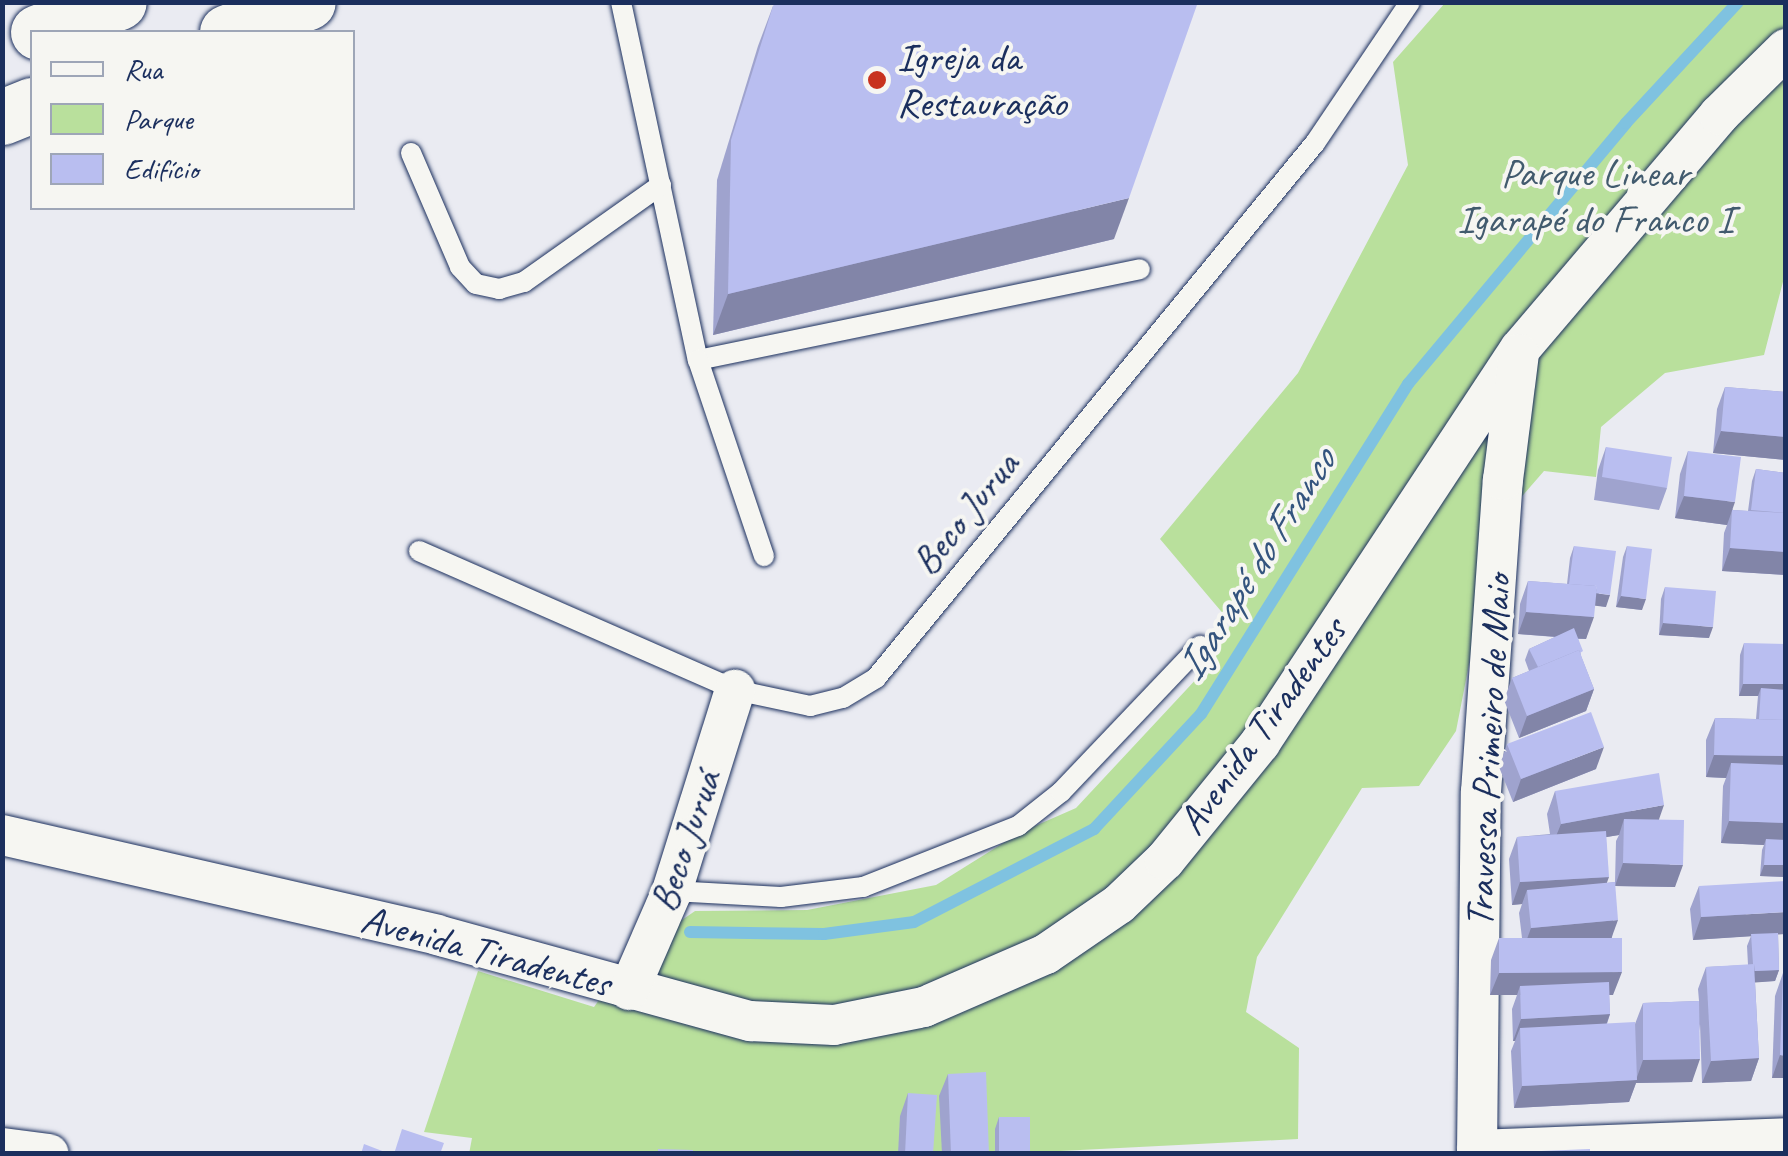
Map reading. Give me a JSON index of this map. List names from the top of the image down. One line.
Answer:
{"streets":{"street":["Avenida Tiradentes","Travessa Primeiro de Maio","Beco Juruá"],"lane":["Beco Jurua"]},"crossings":[["Beco Jurua","Beco Juruá"],["Avenida Tiradentes","Travessa Primeiro de Maio"],["Avenida Tiradentes","Beco Juruá"]],"water":["Igarapé do Franco"],"parks":["Parque Linear Igarapé do Franco I"],"places":["Igreja da Restauração"],"legend":["Rua","Parque","Edifício"]}
